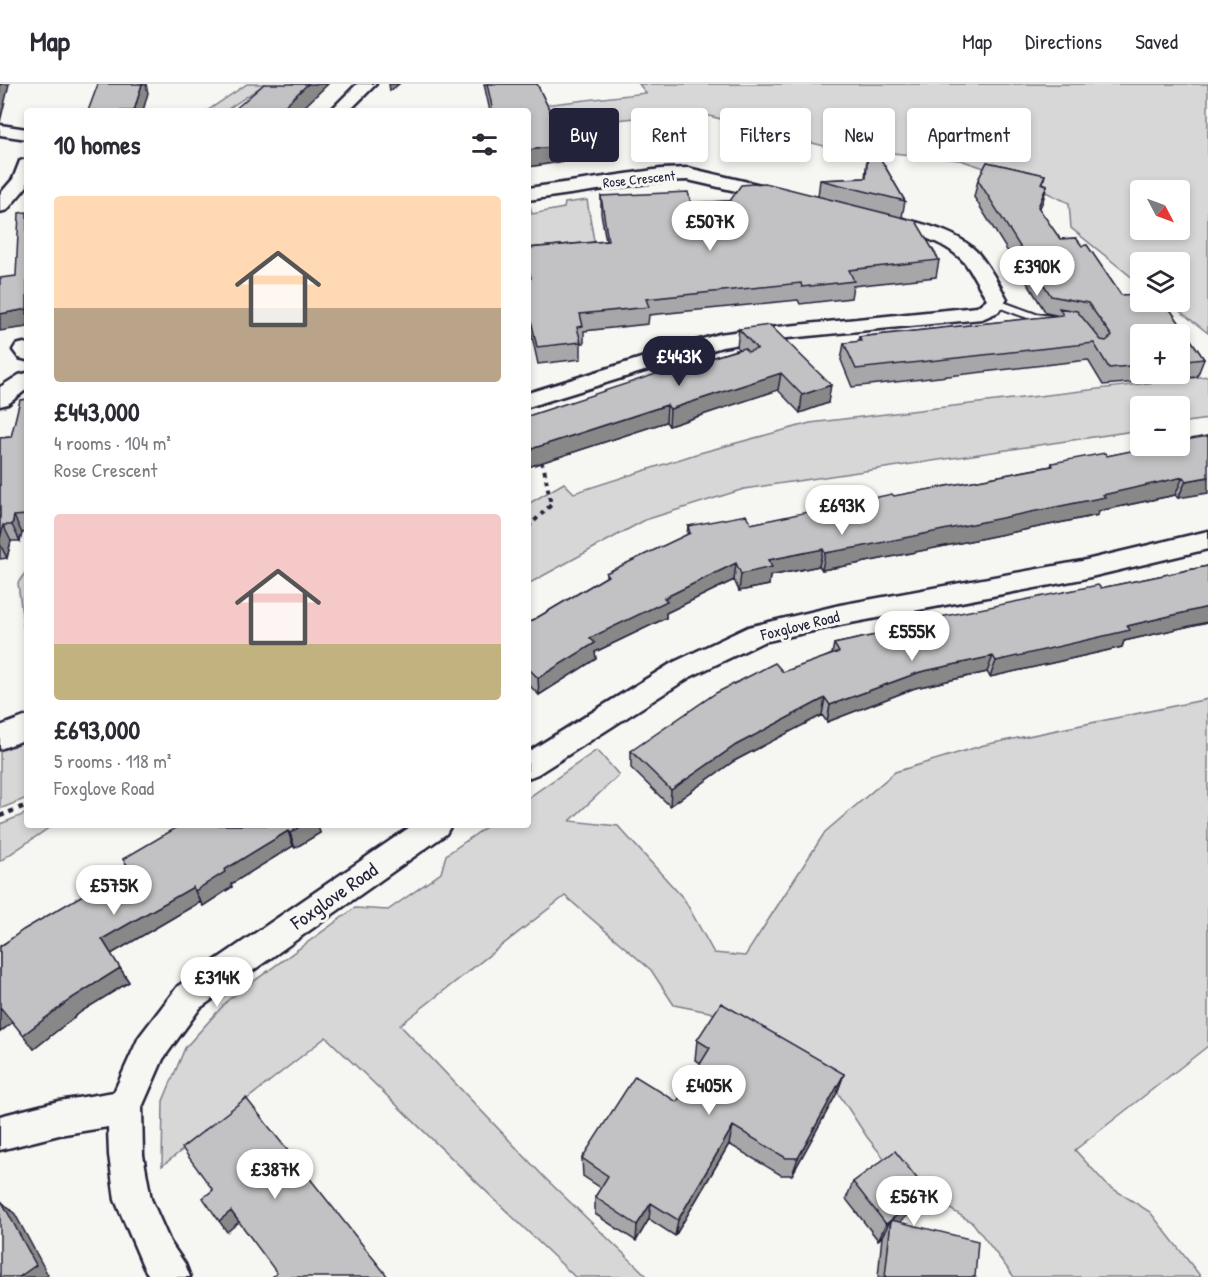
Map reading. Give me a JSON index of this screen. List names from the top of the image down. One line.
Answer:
{"streets":{"street":["Rose Crescent","Foxglove Road"]},"north":"bottom right","page":{"header":"Map","nav":["Map","Directions","Saved"],"chip":["Buy","Rent","Filters","New","Apartment"],"heading":"10 homes","map_buttons":["+","−"],"list":[{"name":"£443,000","note":"4 rooms · 104 m² · Rose Crescent"},{"name":"£693,000","note":"5 rooms · 118 m² · Foxglove Road"}],"price":["£507K","£390K","£443K","£693K","£555K","£575K","£314K","£405K","£387K","£567K"]}}
